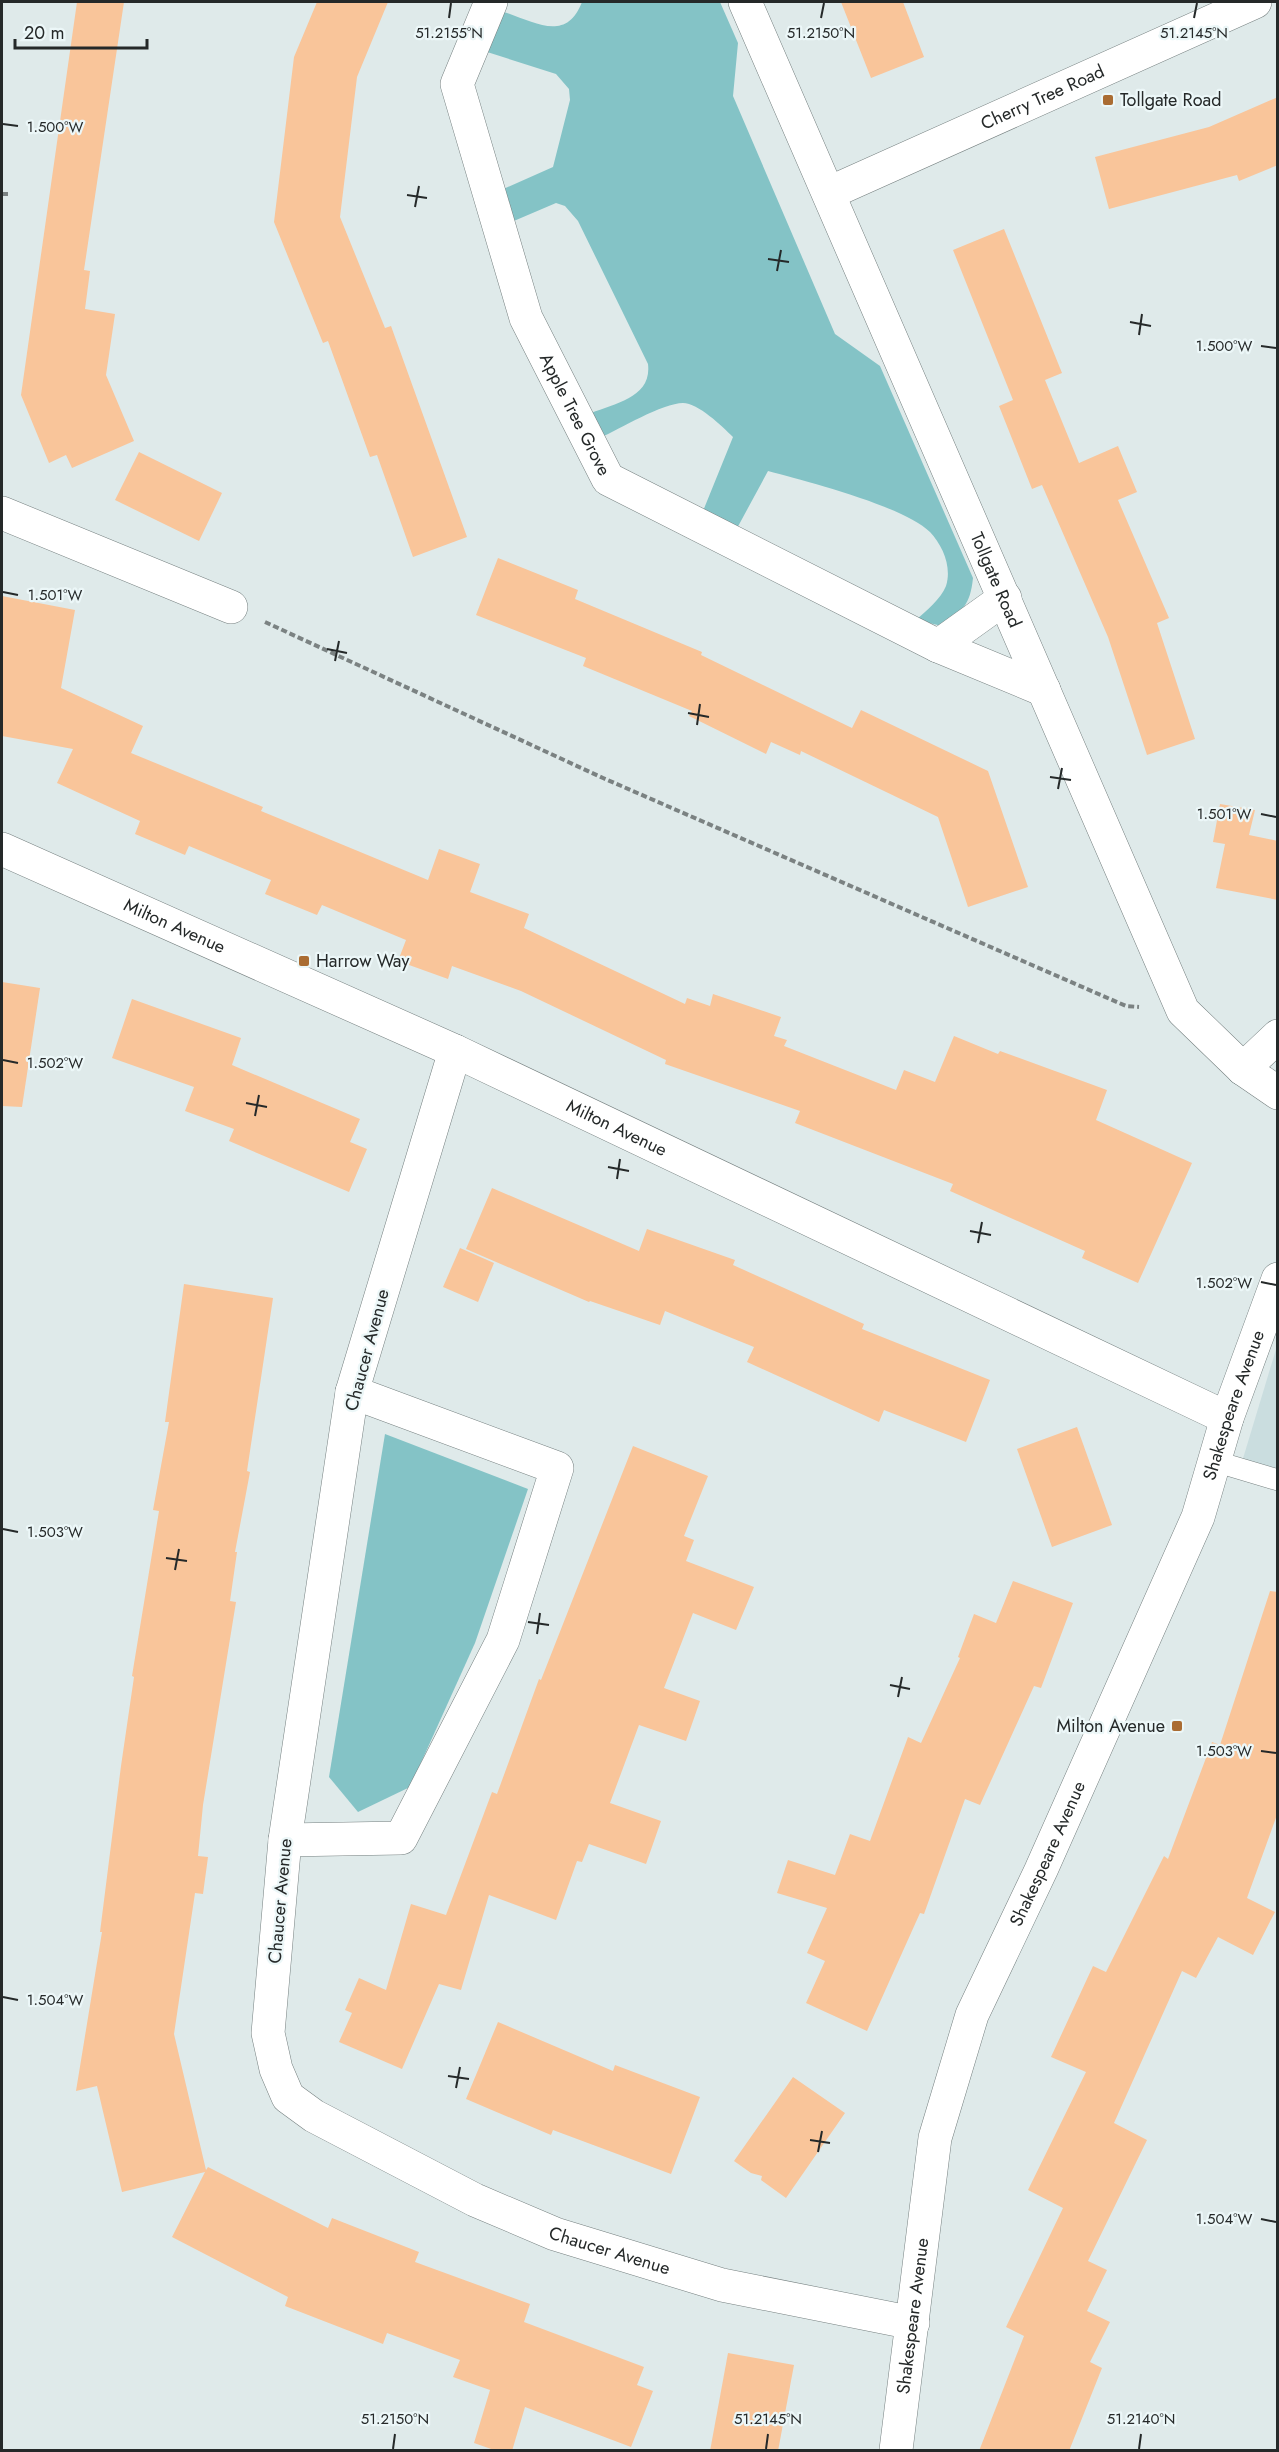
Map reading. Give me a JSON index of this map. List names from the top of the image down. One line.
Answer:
{"streets":{"street":["Cherry Tree Road","Apple Tree Grove","Tollgate Road","Milton Avenue","Chaucer Avenue","Shakespeare Avenue"]},"crossings":[["Cherry Tree Road","Tollgate Road"],["Apple Tree Grove","Tollgate Road"],["Milton Avenue","Chaucer Avenue"],["Milton Avenue","Shakespeare Avenue"],["Chaucer Avenue","Shakespeare Avenue"]],"places":{"transit":["Tollgate Road","Harrow Way","Milton Avenue"]},"scale_bar":"20 m","coordinates":["51.2155°N","51.2150°N","51.2145°N","1.500°W","1.501°W","1.502°W","1.503°W","1.504°W","51.2140°N"]}
